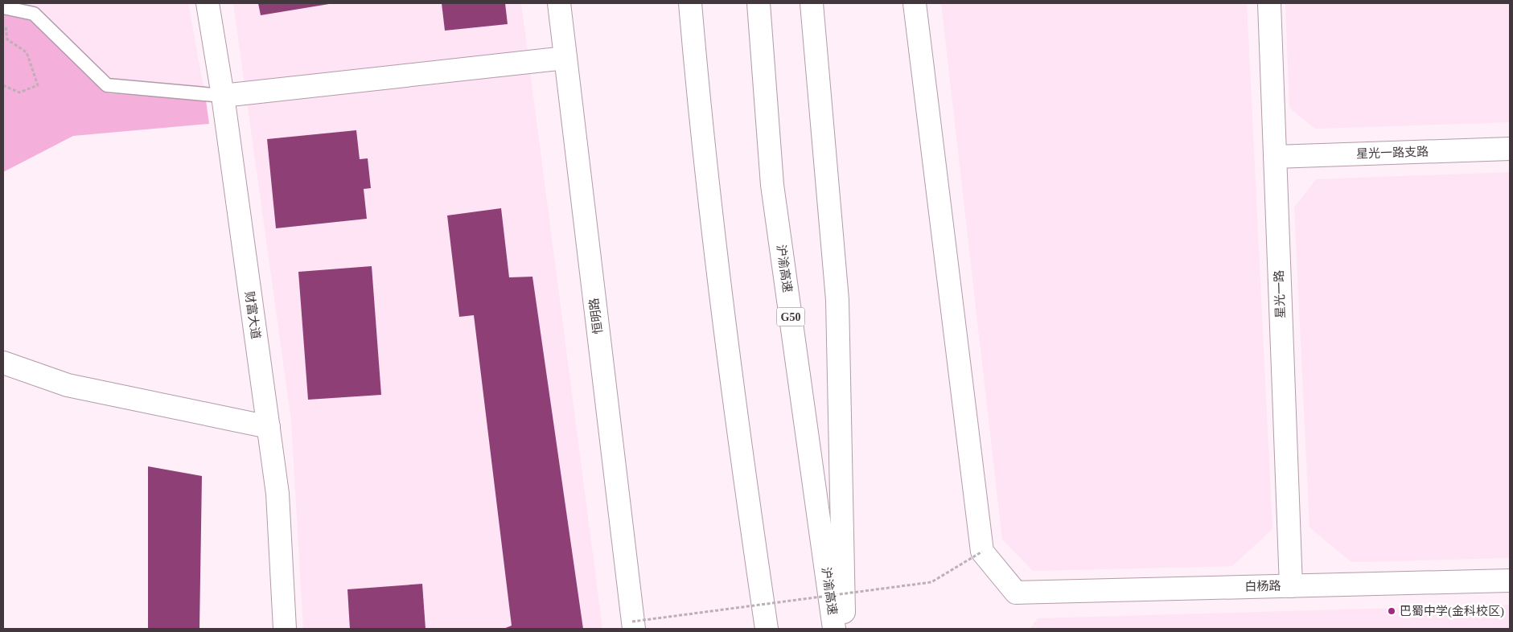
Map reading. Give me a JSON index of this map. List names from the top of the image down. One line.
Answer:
{"streets":{"main road":["星光一路支路","沪渝高速","星光一路","财富大道","恒明路","G50","白杨路"]},"crossings":[["星光一路支路","星光一路"],["星光一路","白杨路"]],"places":["巴蜀中学(金科校区)"]}
